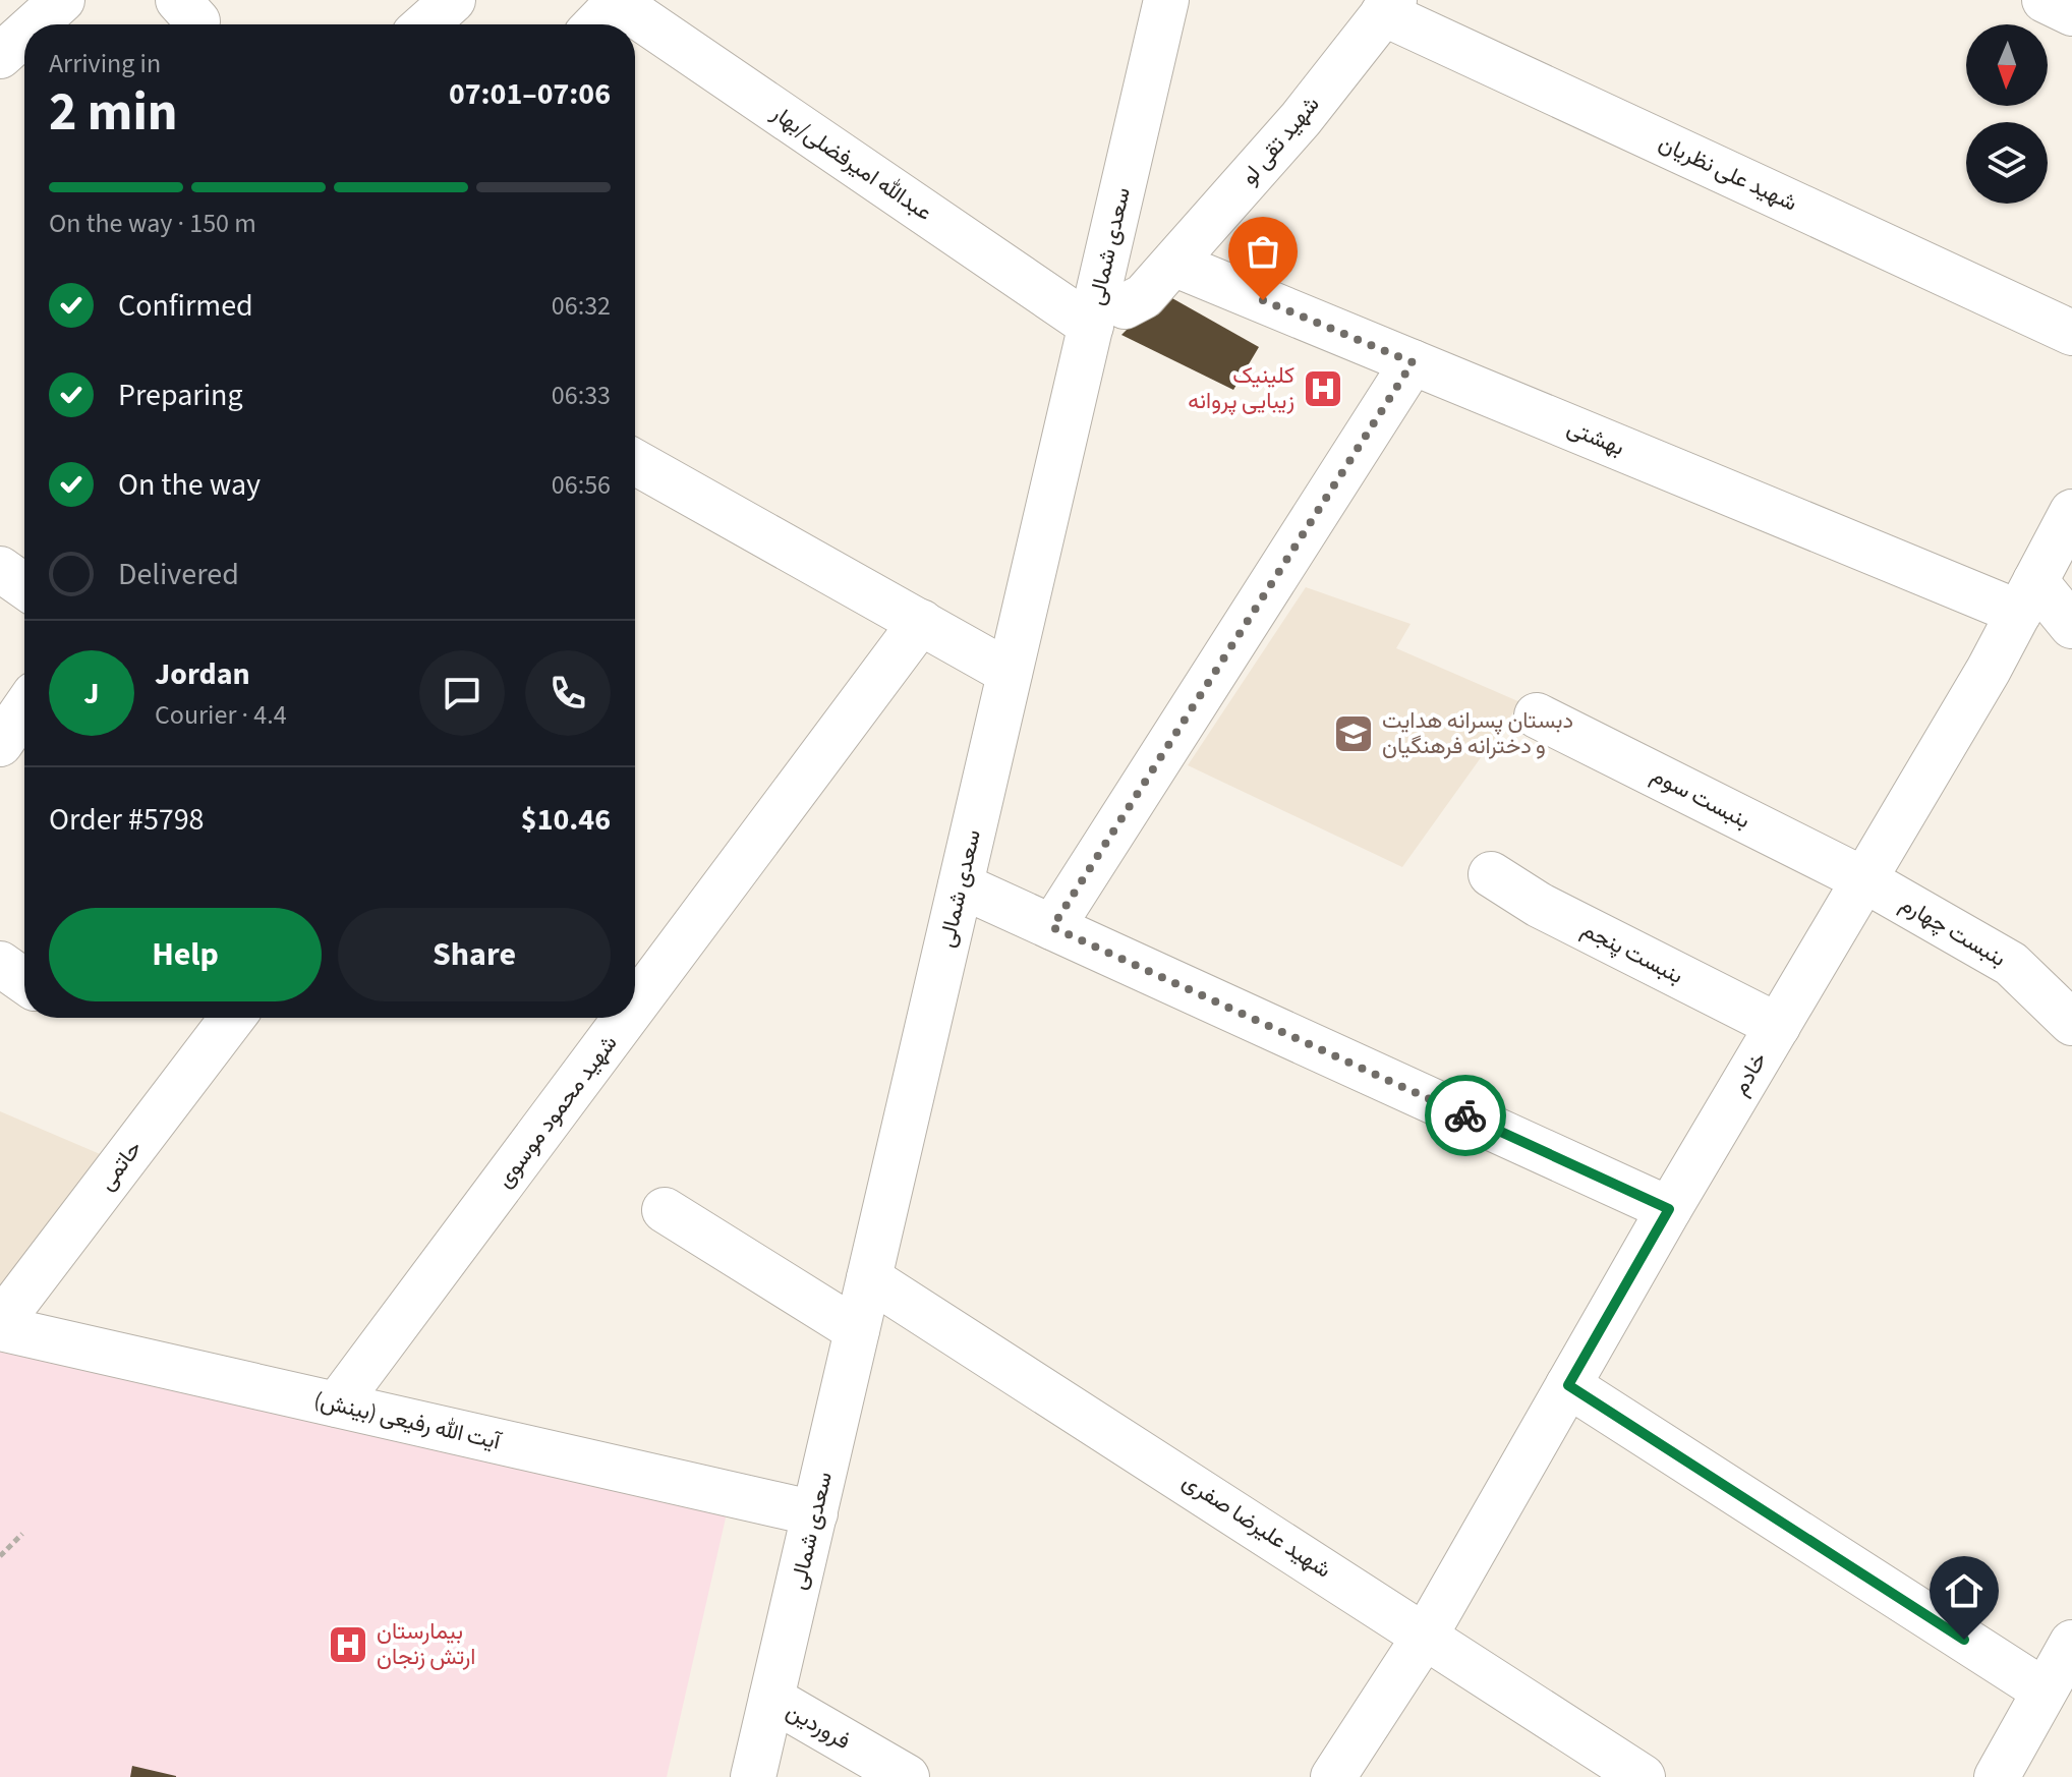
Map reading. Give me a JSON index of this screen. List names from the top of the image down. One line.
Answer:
{"streets":{"street":["شهید تقی لو","عبدالله امیرفضلی/بهار","شهید علی نظریان","سعدی شمالی","بهشتی","بنبست سوم","بنبست چهارم","بنبست پنجم","خادم","شهید محمود موسوی","حاتمی","آیت الله رفیعی (بینش)","شهید علیرضا صفری","فروردین"]},"crossings":[["شهید تقی لو","عبدالله امیرفضلی/بهار"],["شهید تقی لو","شهید علی نظریان"],["شهید تقی لو","سعدی شمالی"],["شهید تقی لو","بهشتی"],["عبدالله امیرفضلی/بهار","سعدی شمالی"],["سعدی شمالی","آیت الله رفیعی (بینش)"],["سعدی شمالی","شهید علیرضا صفری"],["سعدی شمالی","فروردین"],["بهشتی","خادم"],["بنبست سوم","بنبست چهارم"],["بنبست سوم","خادم"],["بنبست چهارم","خادم"],["بنبست پنجم","خادم"],["خادم","شهید علیرضا صفری"],["شهید محمود موسوی","آیت الله رفیعی (بینش)"],["حاتمی","آیت الله رفیعی (بینش)"]],"places":{"hospital":["کلینیک زیبایی پروانه","بیمارستان ارتش زنجان"],"school or university":["دبستان پسرانه هدایت و دخترانه فرهنگیان"]},"north":"bottom","page":{"heading":["2 min","Arriving in","07:01–07:06"],"panel":["Jordan","Courier · 4.4","Order #5798","$10.46"],"bar":"On the way · 150 m","list":[["Confirmed","06:32"],["Preparing","06:33"],["On the way","06:56"],"Delivered"],"round":"J","buttons":["Help","Share"]}}
